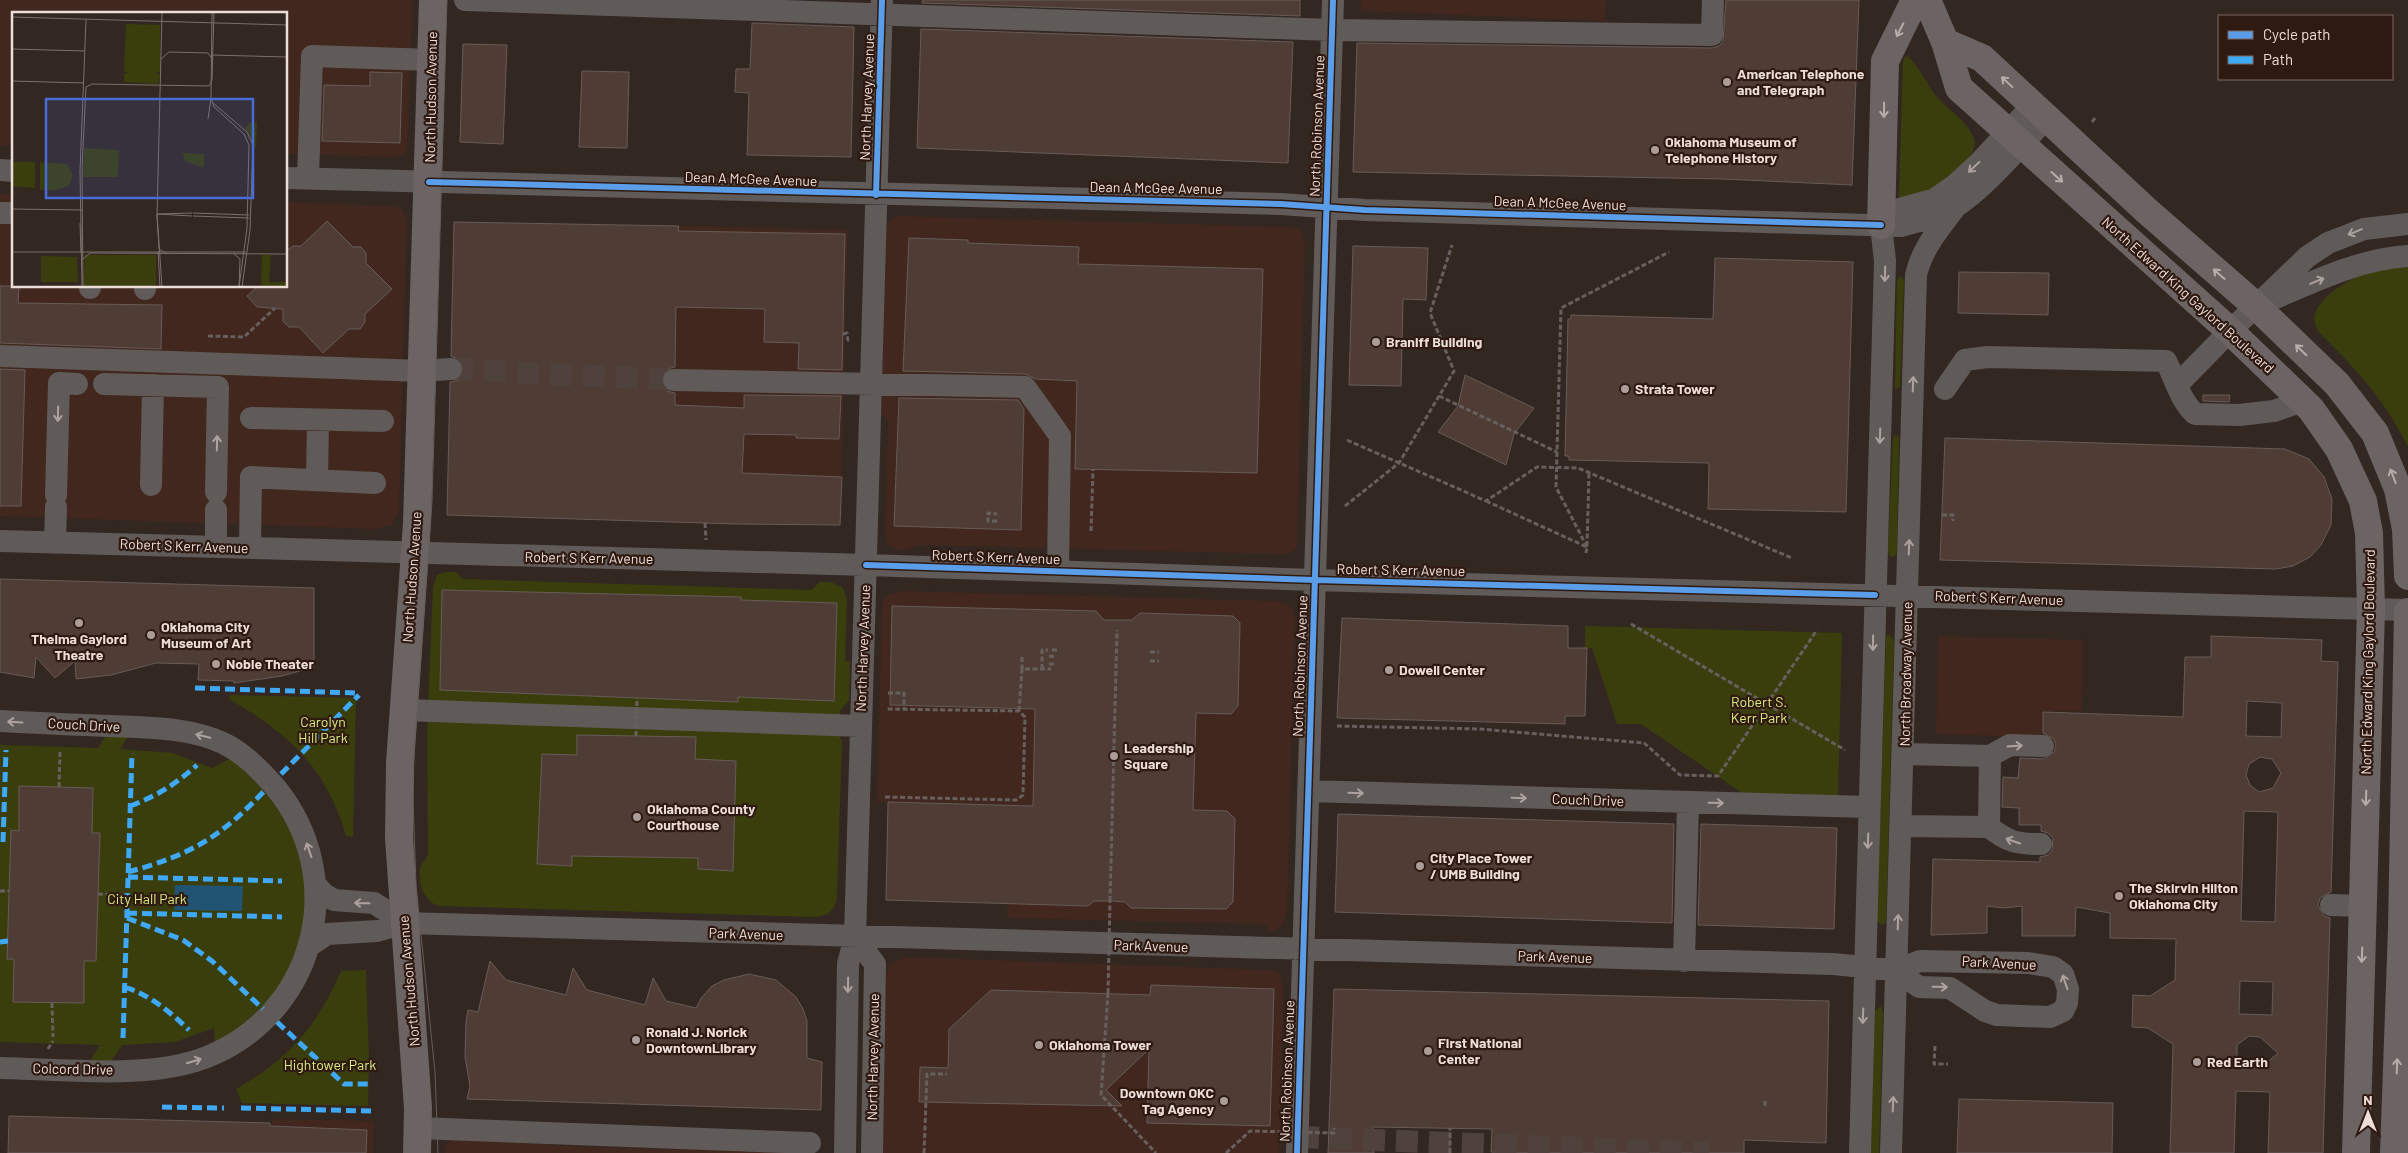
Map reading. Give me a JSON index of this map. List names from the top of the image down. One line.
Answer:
{"streets":{"main road":["North Hudson Avenue","North Edward King Gaylord Boulevard"],"street":["North Harvey Avenue","North Robinson Avenue","Dean A McGee Avenue","Robert S Kerr Avenue","North Broadway Avenue","Couch Drive","Park Avenue","Colcord Drive"]},"crossings":[["North Hudson Avenue","Dean A McGee Avenue"],["North Hudson Avenue","Robert S Kerr Avenue"],["North Hudson Avenue","Park Avenue"],["North Harvey Avenue","Dean A McGee Avenue"],["North Harvey Avenue","Robert S Kerr Avenue"],["North Harvey Avenue","Park Avenue"],["North Robinson Avenue","Dean A McGee Avenue"],["North Robinson Avenue","Robert S Kerr Avenue"],["North Robinson Avenue","Couch Drive"],["North Robinson Avenue","Park Avenue"],["Dean A McGee Avenue","North Edward King Gaylord Boulevard"],["Dean A McGee Avenue","North Broadway Avenue"],["North Edward King Gaylord Boulevard","Robert S Kerr Avenue"],["Robert S Kerr Avenue","North Broadway Avenue"],["North Broadway Avenue","Park Avenue"],["Couch Drive","Colcord Drive"],["Park Avenue","Colcord Drive"]],"one_way":["Colcord Drive"],"parks":["Robert S. Kerr Park","Carolyn Hill Park","City Hall Park","Hightower Park"],"places":["American Telephone and Telegraph","Oklahoma Museum of Telephone History","Braniff Building","Strata Tower","Thelma Gaylord Theatre","Oklahoma City Museum of Art","Noble Theater","Dowell Center","Leadership Square","Oklahoma County Courthouse","City Place Tower / UMB Building","The Skirvin Hilton Oklahoma City","Ronald J. Norick DowntownLibrary","Oklahoma Tower","First National Center","Red Earth","Downtown OKC Tag Agency"],"legend":["Cycle path","Path"],"north":"top"}
